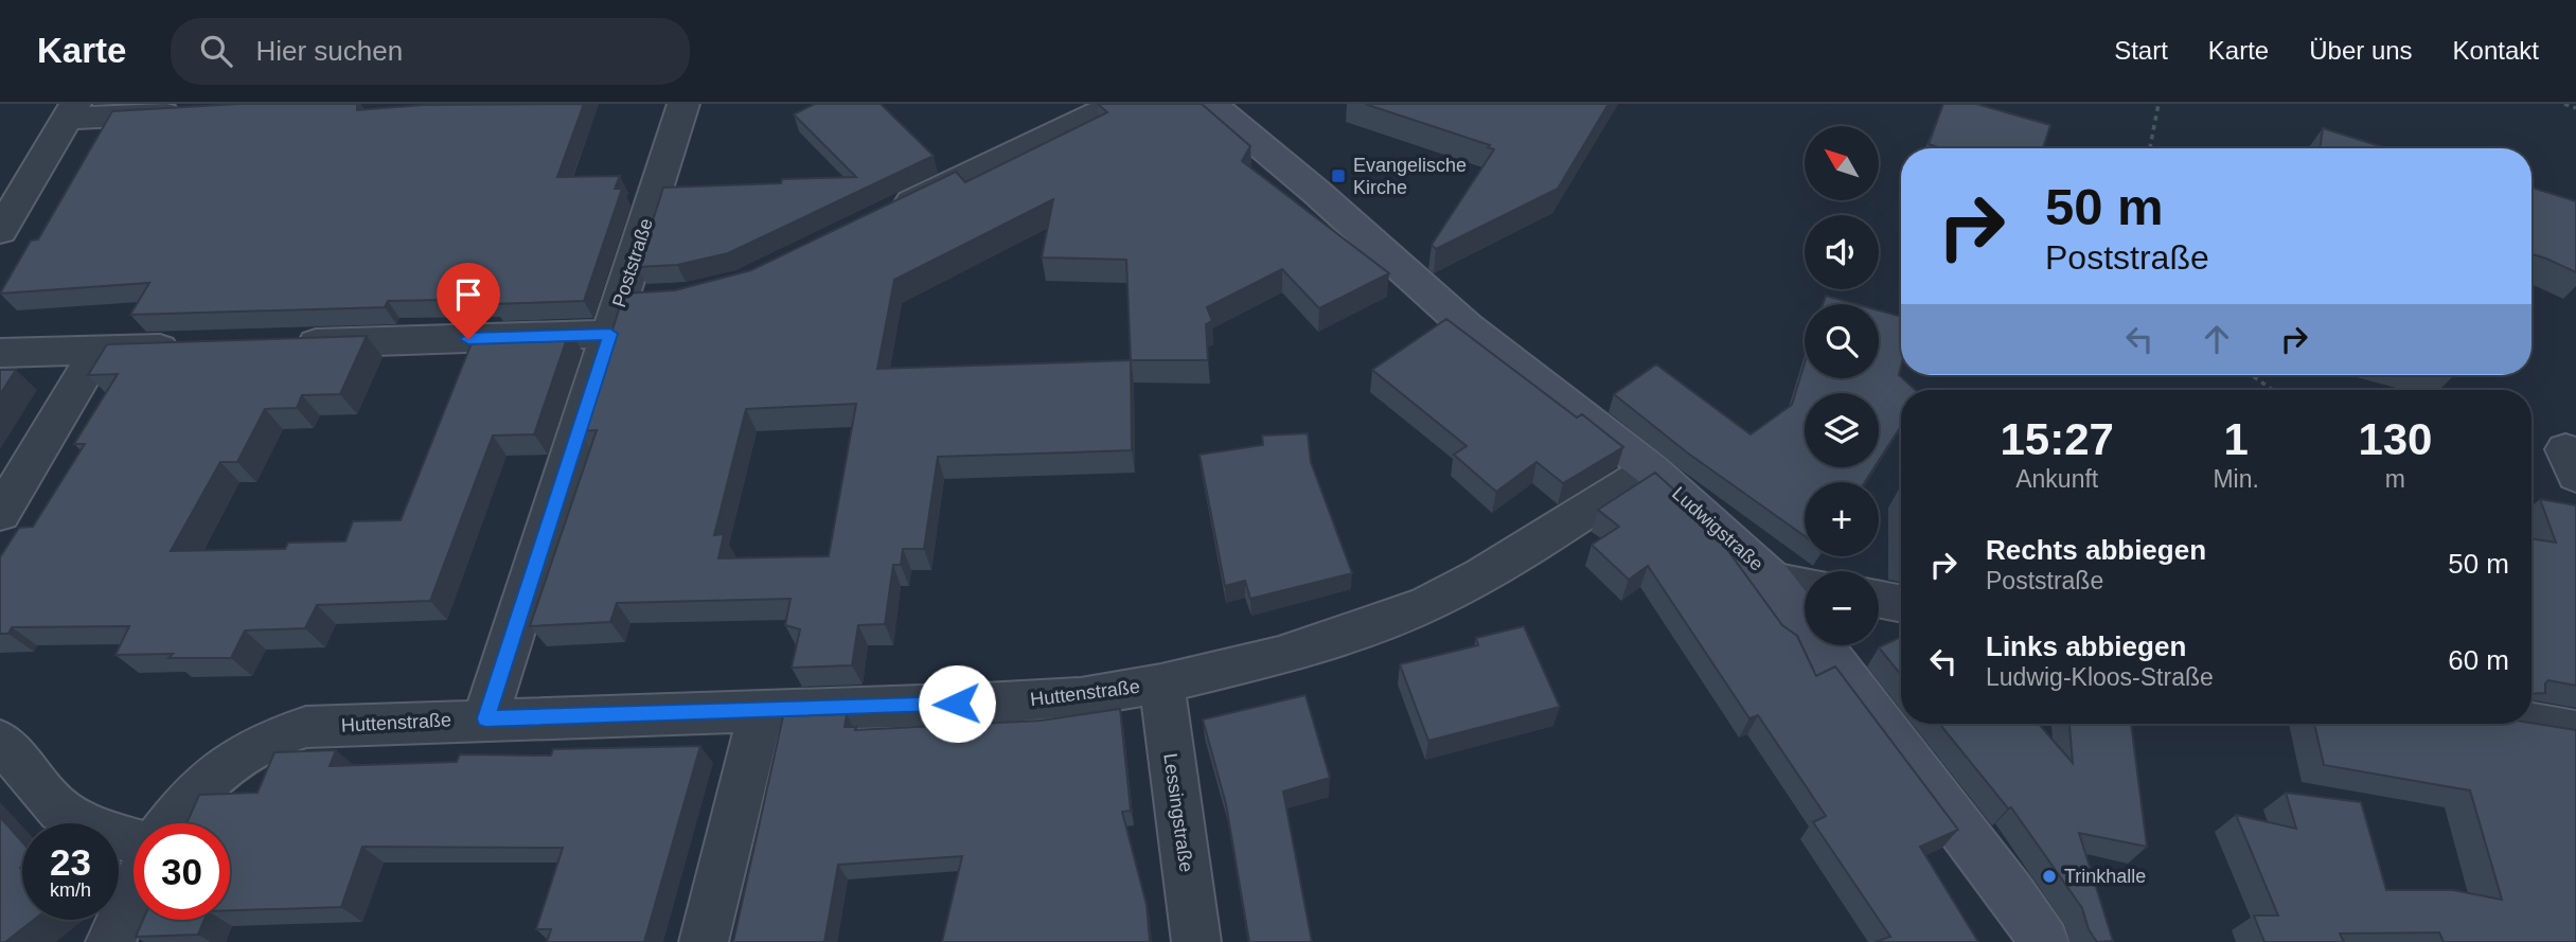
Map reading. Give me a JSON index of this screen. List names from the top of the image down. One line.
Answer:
{"streets":{"main road":["Ludwigstraße"],"street":["Poststraße","Huttenstraße","Lessingstraße"]},"crossings":[["Poststraße","Huttenstraße"],["Ludwigstraße","Huttenstraße"],["Huttenstraße","Lessingstraße"]],"places":{"transit":["Evangelische Kirche"],"other":["Trinkhalle"]},"north":"top left","page":{"header":"Karte","search":"Hier suchen","nav":["Start","Karte","Über uns","Kontakt"],"map_buttons":["+","−"],"turn":["50 m","Poststraße"],"eta":["15:27","Ankunft","1","Min.","130","m"],"list":[{"name":"Rechts abbiegen","note":"Poststraße","value":"50 m"},{"name":"Links abbiegen","note":"Ludwig-Kloos-Straße","value":"60 m"}],"speed":"23 km/h","limit":"30"}}
